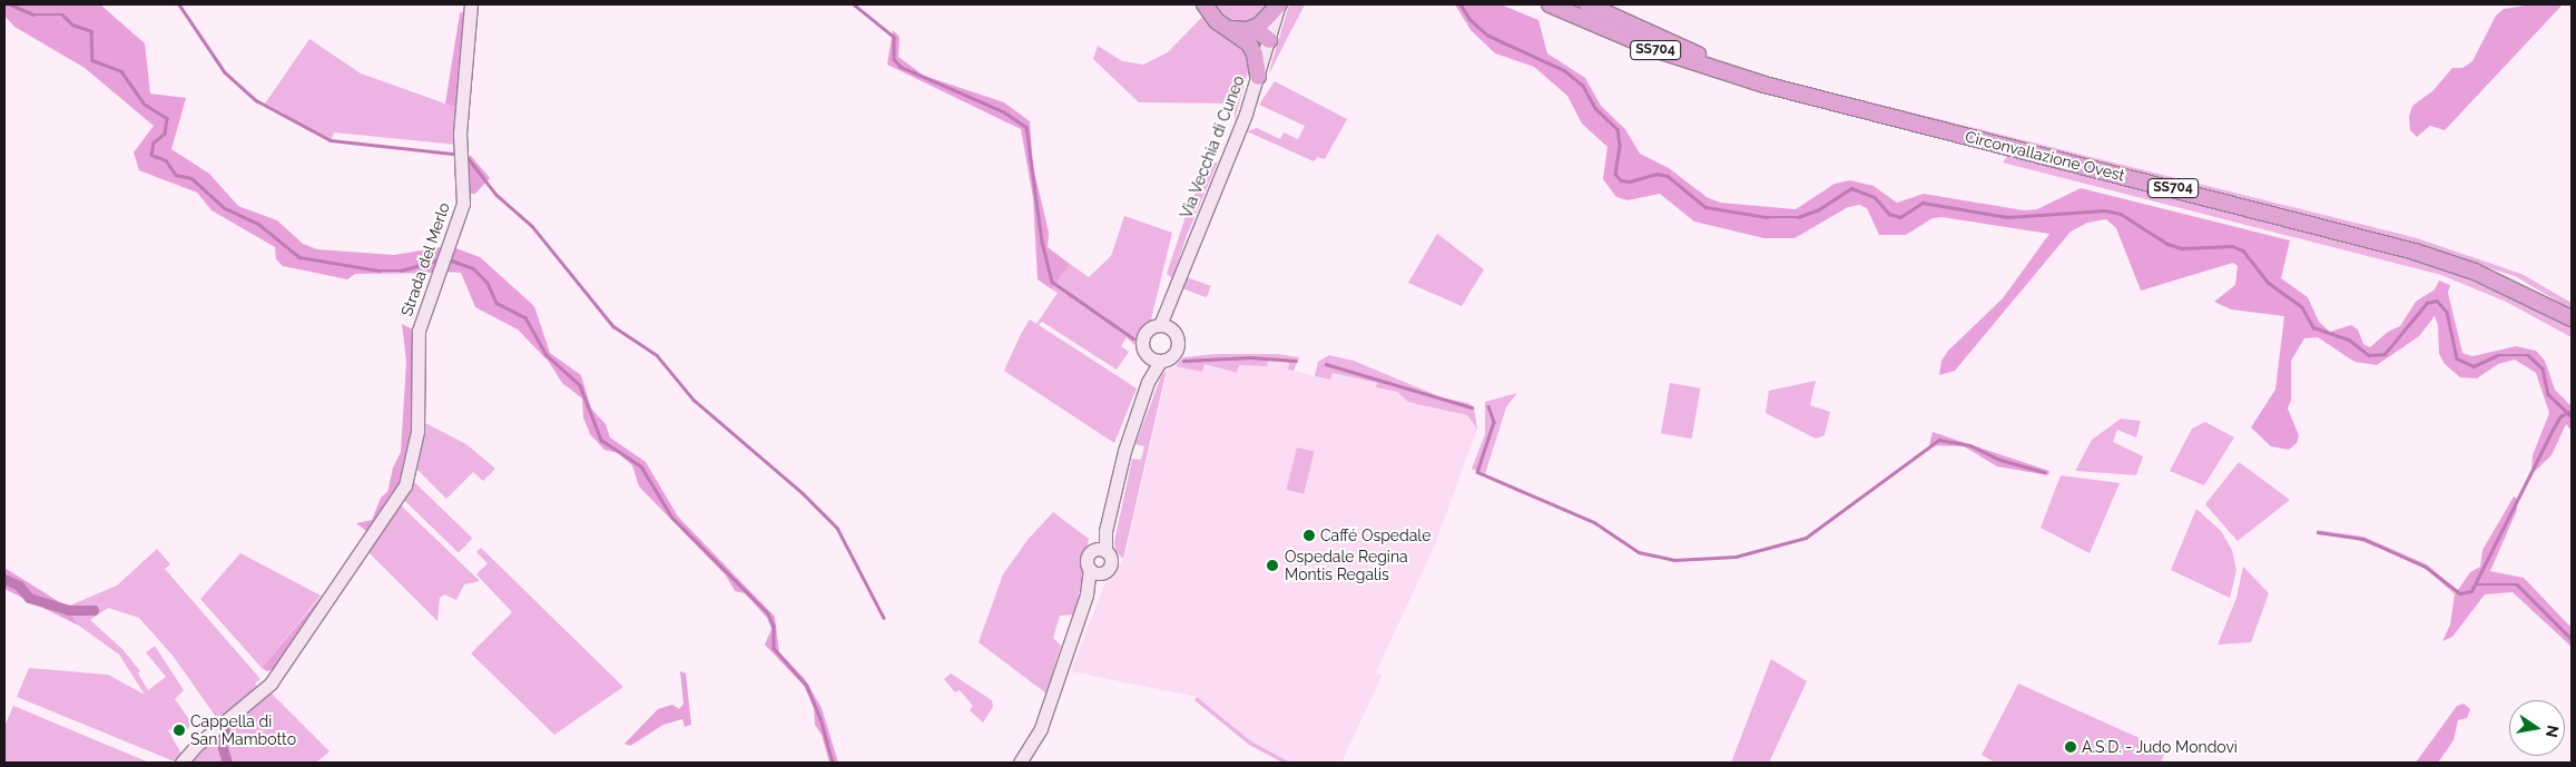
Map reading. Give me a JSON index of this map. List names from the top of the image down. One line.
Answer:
{"streets":{"highway":["SS704","Circonvallazione Ovest"],"street":["Via Vecchia di Cuneo","Strada del Merlo"]},"places":["Caffé Ospedale","Ospedale Regina Montis Regalis","Cappella di San Mambotto","A.S.D. - Judo Mondovì"],"north":"right"}
